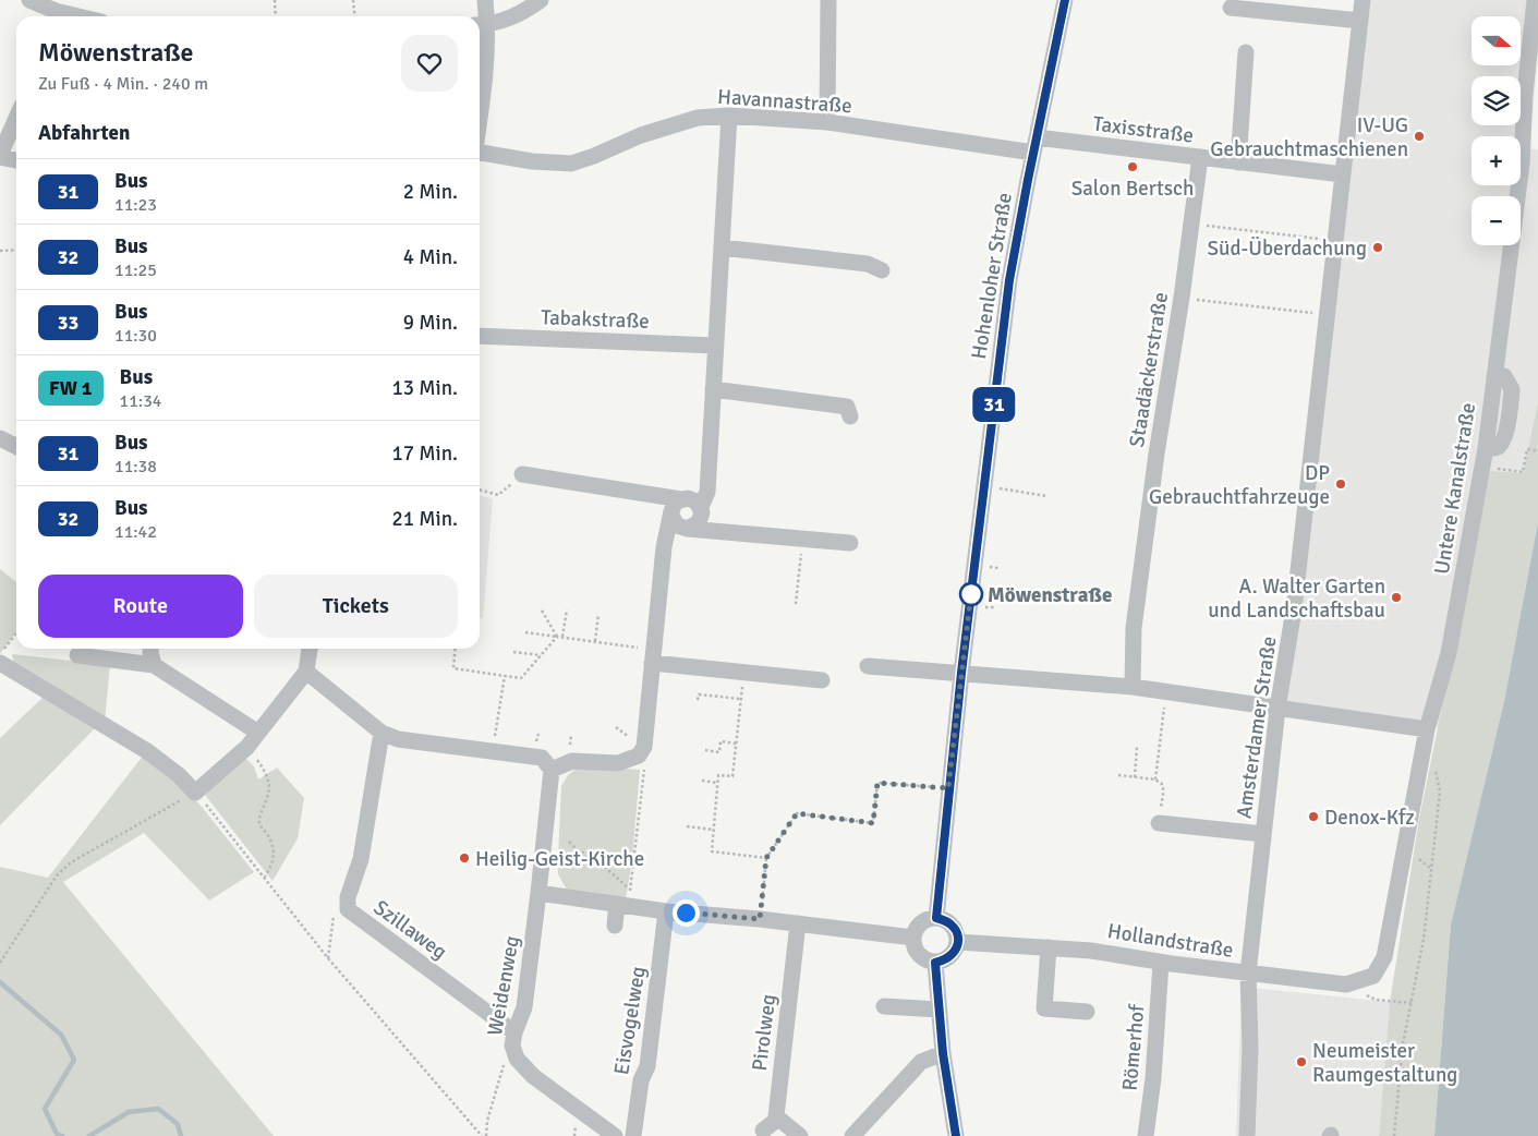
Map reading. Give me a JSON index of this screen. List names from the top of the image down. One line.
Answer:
{"streets":{"street":["Havannastraße","Taxisstraße","Hohenloher Straße","Tabakstraße","Staadäckerstraße","Untere Kanalstraße","Amsterdamer Straße","Szillaweg","Hollandstraße","Weidenweg","Eisvogelweg","Pirolweg","Römerhof"]},"crossings":[["Havannastraße","Taxisstraße"],["Havannastraße","Hohenloher Straße"],["Taxisstraße","Hohenloher Straße"],["Taxisstraße","Staadäckerstraße"],["Taxisstraße","Amsterdamer Straße"],["Hohenloher Straße","Hollandstraße"],["Untere Kanalstraße","Hollandstraße"],["Amsterdamer Straße","Hollandstraße"],["Szillaweg","Weidenweg"],["Hollandstraße","Römerhof"]],"places":["IV-UG Gebrauchtmaschienen","Salon Bertsch","Süd-Überdachung","DP Gebrauchtfahrzeuge","Möwenstraße","A. Walter Garten und Landschaftsbau","Denox-Kfz","Heilig-Geist-Kirche","Neumeister Raumgestaltung"],"lines":["bus line 31"],"north":"right","page":{"on_map":"31","map_buttons":["+","−"],"heading":[["Möwenstraße","Zu Fuß · 4 Min. · 240 m"],"Abfahrten"],"list":[{"mark":"31","name":"Bus","note":"11:23","value":"2 Min."},{"mark":"32","name":"Bus","note":"11:25","value":"4 Min."},{"mark":"33","name":"Bus","note":"11:30","value":"9 Min."},{"mark":"FW 1","name":"Bus","note":"11:34","value":"13 Min."},{"mark":"31","name":"Bus","note":"11:38","value":"17 Min."},{"mark":"32","name":"Bus","note":"11:42","value":"21 Min."}],"buttons":["Route","Tickets"]}}
